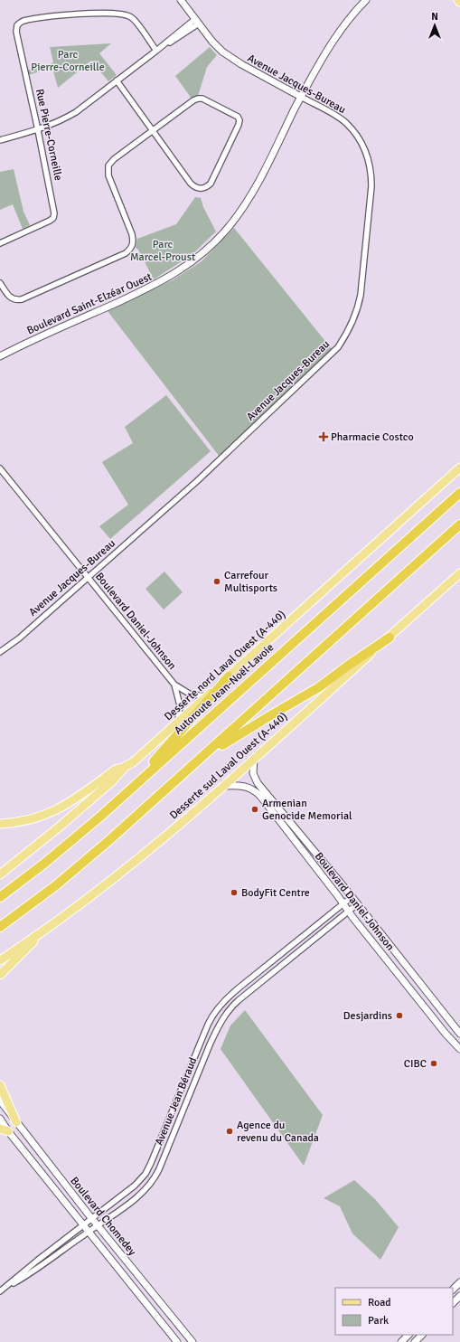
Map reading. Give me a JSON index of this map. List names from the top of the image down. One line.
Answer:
{"streets":{"highway":["Autoroute Jean-Noël-Lavoie"],"main road":["Desserte nord Laval Ouest (A-440)","Desserte sud Laval Ouest (A-440)"],"street":["Avenue Jacques-Bureau","Rue Pierre-Corneille","Boulevard Saint-Elzéar Ouest","Boulevard Daniel-Johnson","Avenue Jean Béraud","Boulevard Chomedey"]},"crossings":[["Avenue Jacques-Bureau","Boulevard Saint-Elzéar Ouest"],["Avenue Jacques-Bureau","Boulevard Daniel-Johnson"],["Boulevard Daniel-Johnson","Desserte nord Laval Ouest (A-440)"],["Boulevard Daniel-Johnson","Desserte sud Laval Ouest (A-440)"],["Boulevard Daniel-Johnson","Avenue Jean Béraud"],["Avenue Jean Béraud","Boulevard Chomedey"]],"parks":["Parc Pierre-Corneille","Parc Marcel-Proust"],"places":{"health":["Pharmacie Costco"],"other":["Carrefour Multisports","Armenian Genocide Memorial","BodyFit Centre","Desjardins","CIBC","Agence du revenu du Canada"]},"legend":["Road","Park"],"north":"top"}
